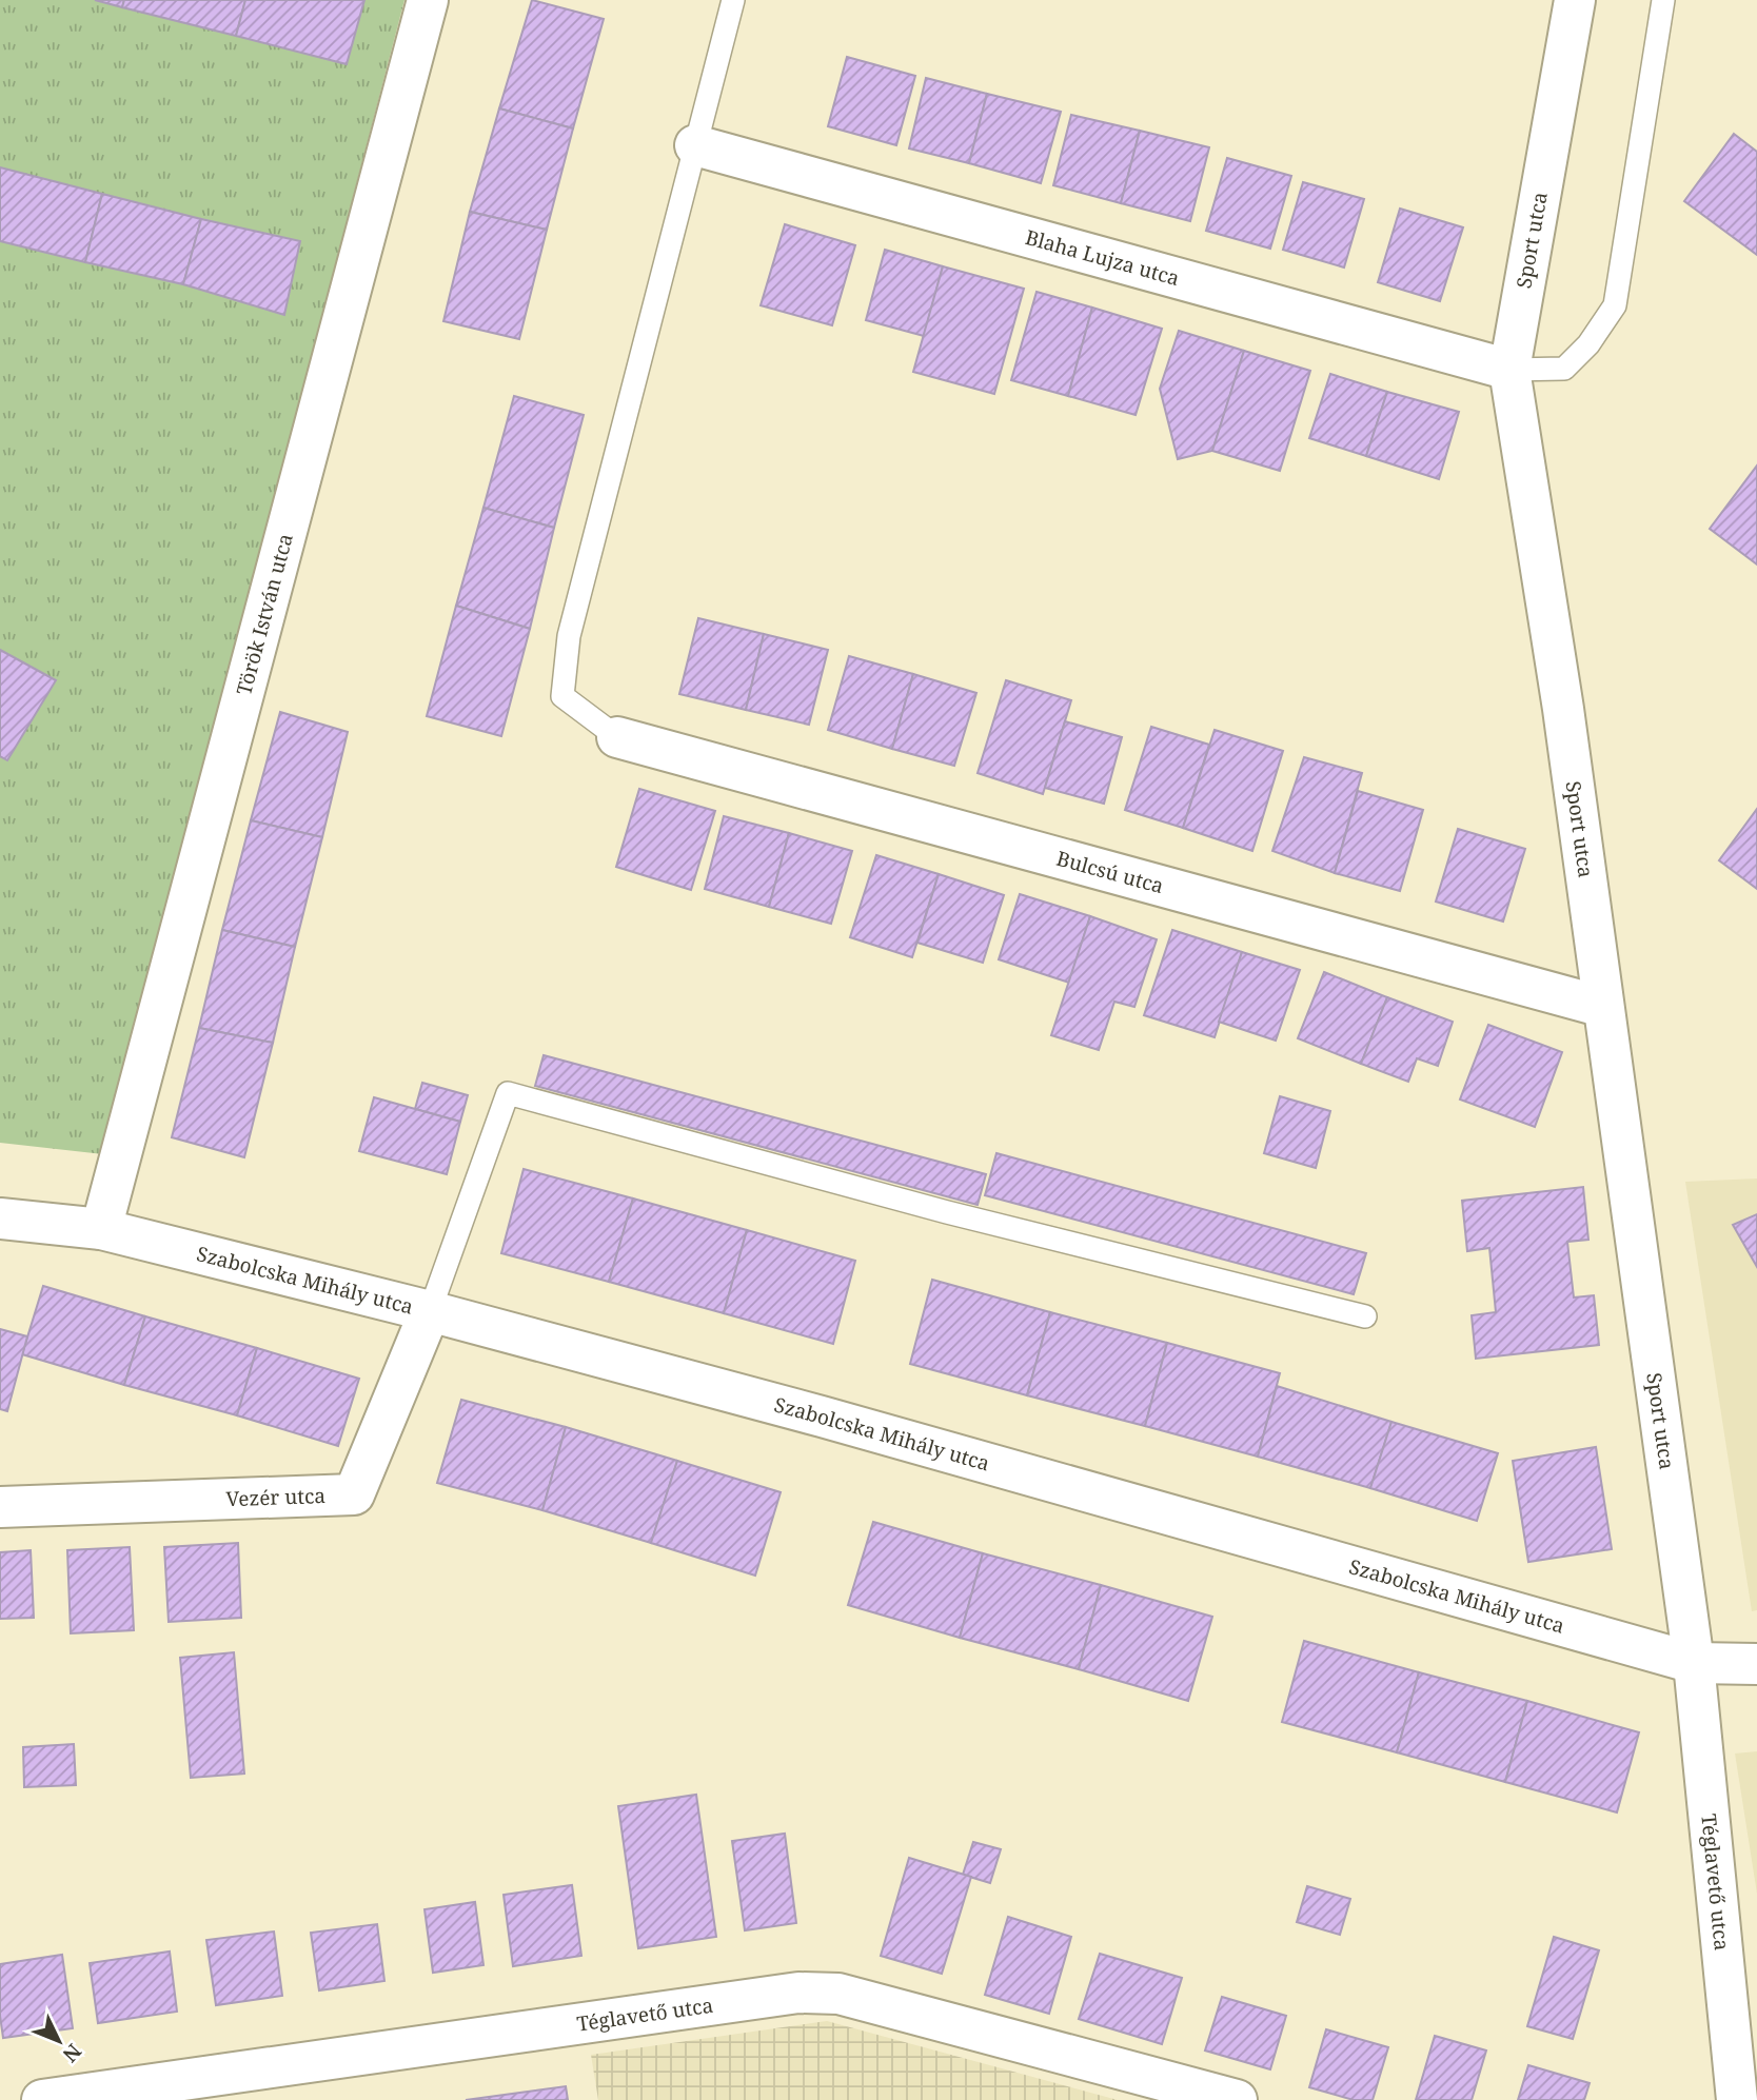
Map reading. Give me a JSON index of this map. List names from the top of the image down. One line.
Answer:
{"streets":{"street":["Sport utca","Blaha Lujza utca","Török István utca","Bulcsú utca","Szabolcska Mihály utca","Vezér utca","Téglavető utca"]},"crossings":[["Sport utca","Blaha Lujza utca"],["Sport utca","Bulcsú utca"],["Sport utca","Szabolcska Mihály utca"],["Sport utca","Téglavető utca"],["Török István utca","Szabolcska Mihály utca"],["Szabolcska Mihály utca","Vezér utca"],["Szabolcska Mihály utca","Téglavető utca"]],"north":"bottom right"}
